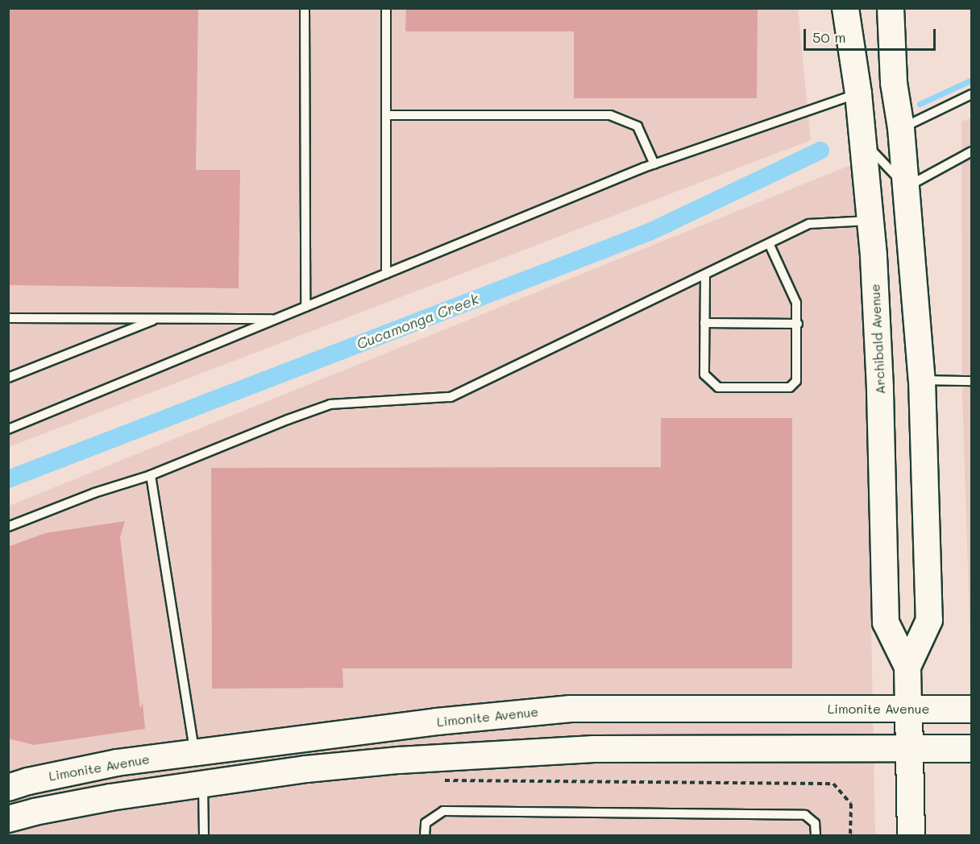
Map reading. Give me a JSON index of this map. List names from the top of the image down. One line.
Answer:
{"streets":{"main road":["Archibald Avenue","Limonite Avenue"]},"crossings":[["Archibald Avenue","Limonite Avenue"]],"water":["Cucamonga Creek"],"scale_bar":"50 m"}
